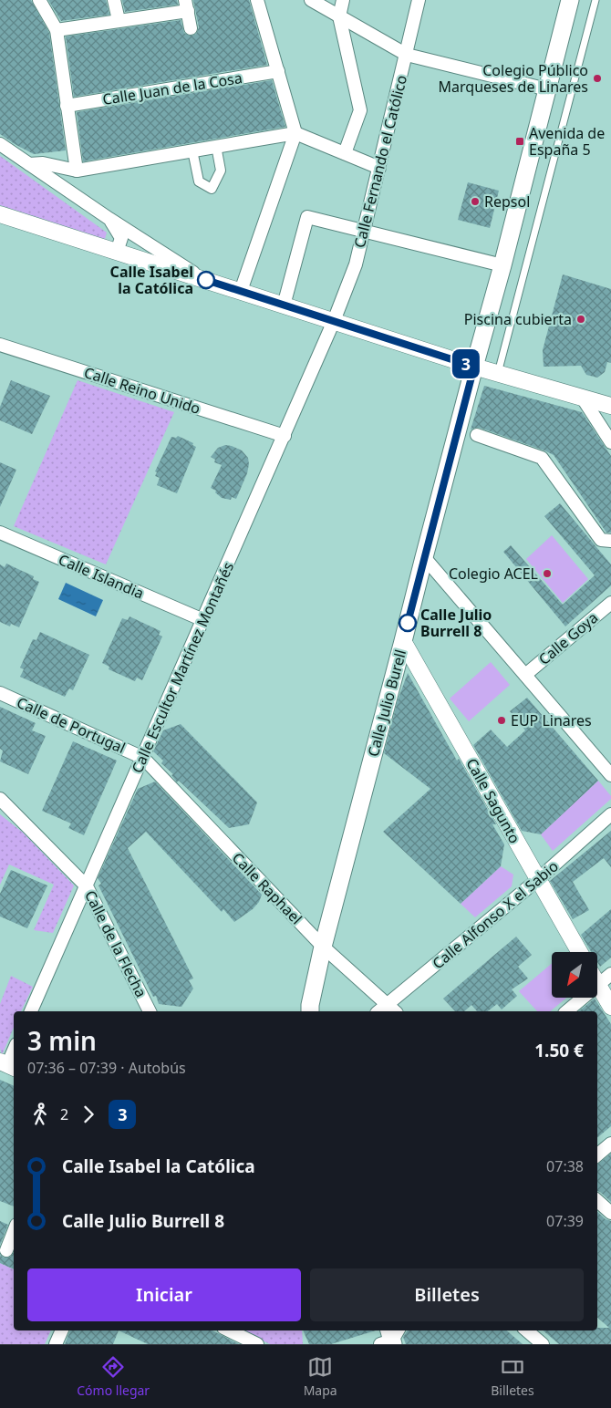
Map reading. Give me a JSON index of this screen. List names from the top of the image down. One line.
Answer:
{"streets":{"main road":["Calle Julio Burell"],"street":["Calle Juan de la Cosa","Calle Fernando el Católico","Calle Reino Unido","Calle Islandia","Calle Goya","Calle Escultor Martínez Montañés","Calle de Portugal","Calle Sagunto","Calle Raphael","Calle Alfonso X el Sabio","Calle de la Flecha"]},"crossings":[["Calle Fernando el Católico","Calle Escultor Martínez Montañés"],["Calle Reino Unido","Calle Escultor Martínez Montañés"],["Calle Islandia","Calle Escultor Martínez Montañés"],["Calle Escultor Martínez Montañés","Calle de Portugal"],["Calle Escultor Martínez Montañés","Calle Raphael"],["Calle Escultor Martínez Montañés","Calle de la Flecha"],["Calle Julio Burell","Calle Sagunto"],["Calle Julio Burell","Calle Raphael"],["Calle de Portugal","Calle Raphael"],["Calle Sagunto","Calle Alfonso X el Sabio"],["Calle Raphael","Calle Alfonso X el Sabio"]],"places":{"other":["Colegio Público Marqueses de Linares","Repsol","Calle Isabel la Católica","Piscina cubierta","Colegio ACEL","Calle Julio Burrell 8","EUP Linares"],"transit":["Avenida de España 5"]},"lines":["bus line 3"],"north":"bottom left","page":{"on_map":"3","heading":["3 min","07:36 – 07:39 · Autobús","1.50 €"],"legs":["2","3"],"list":[{"name":"Calle Isabel la Católica","value":"07:38"},{"name":"Calle Julio Burrell 8","value":"07:39"}],"buttons":["Iniciar","Billetes"],"tabs":["Cómo llegar","Mapa","Billetes"]}}
